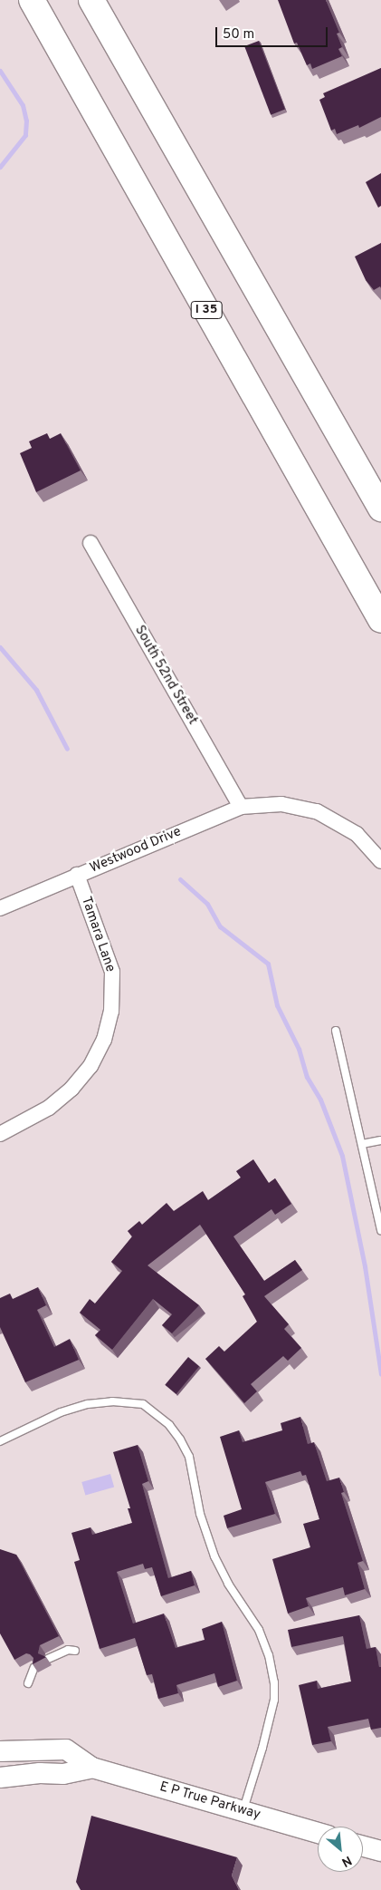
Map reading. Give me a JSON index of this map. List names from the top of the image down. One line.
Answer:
{"streets":{"highway":["I 35"],"main road":["E P True Parkway"],"street":["South 52nd Street","Westwood Drive","Tamara Lane"]},"crossings":[["South 52nd Street","Westwood Drive"],["Westwood Drive","Tamara Lane"]],"scale_bar":"50 m","north":"bottom right"}
